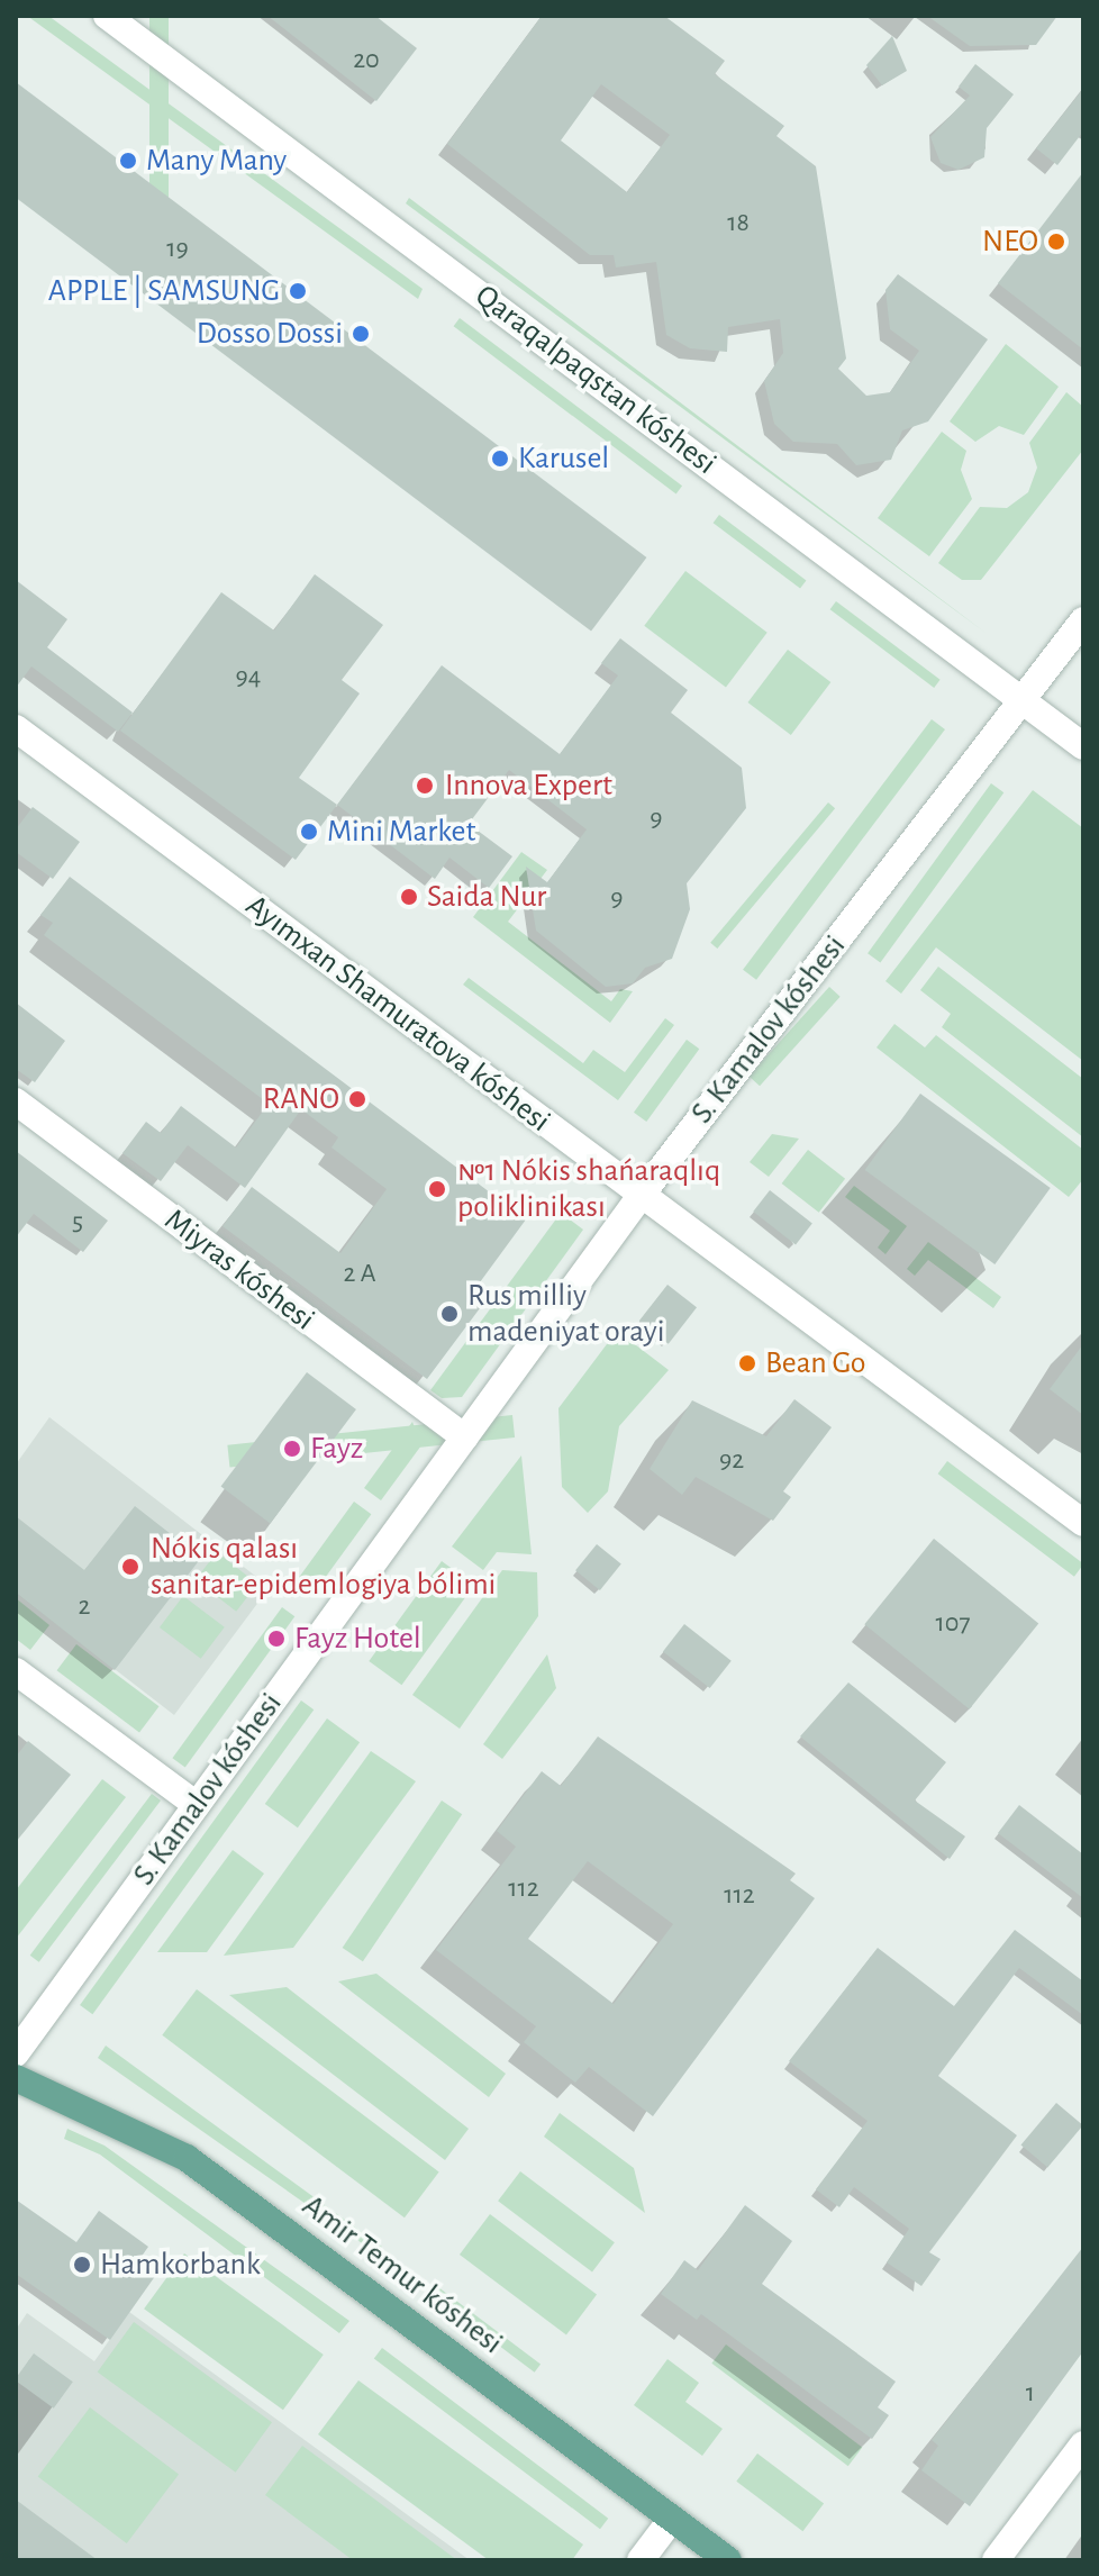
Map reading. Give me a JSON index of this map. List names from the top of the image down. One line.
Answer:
{"streets":{"main road":["Amir Temur kóshesi"],"street":["Qaraqalpaqstan kóshesi","Ayımxan Shamuratova kóshesi","S. Kamalov kóshesi","Miyras kóshesi"]},"crossings":[["Qaraqalpaqstan kóshesi","S. Kamalov kóshesi"],["Ayımxan Shamuratova kóshesi","S. Kamalov kóshesi"],["S. Kamalov kóshesi","Miyras kóshesi"]],"places":["Many Many","NEO","APPLE | SAMSUNG","Dosso Dossi","Karusel","Innova Expert","Mini Market","Saida Nur","RANO","№1 Nókis shańaraqlıq poliklinikası","Rus milliy madeniyat orayi","Bean Go","Fayz","Nókis qalası sanitar-epidemlogiya bólimi","Fayz Hotel","Hamkorbank"],"house_numbers":["20","18","19","94","9","9","5","2 А","92","2","107","112","112","1"]}
